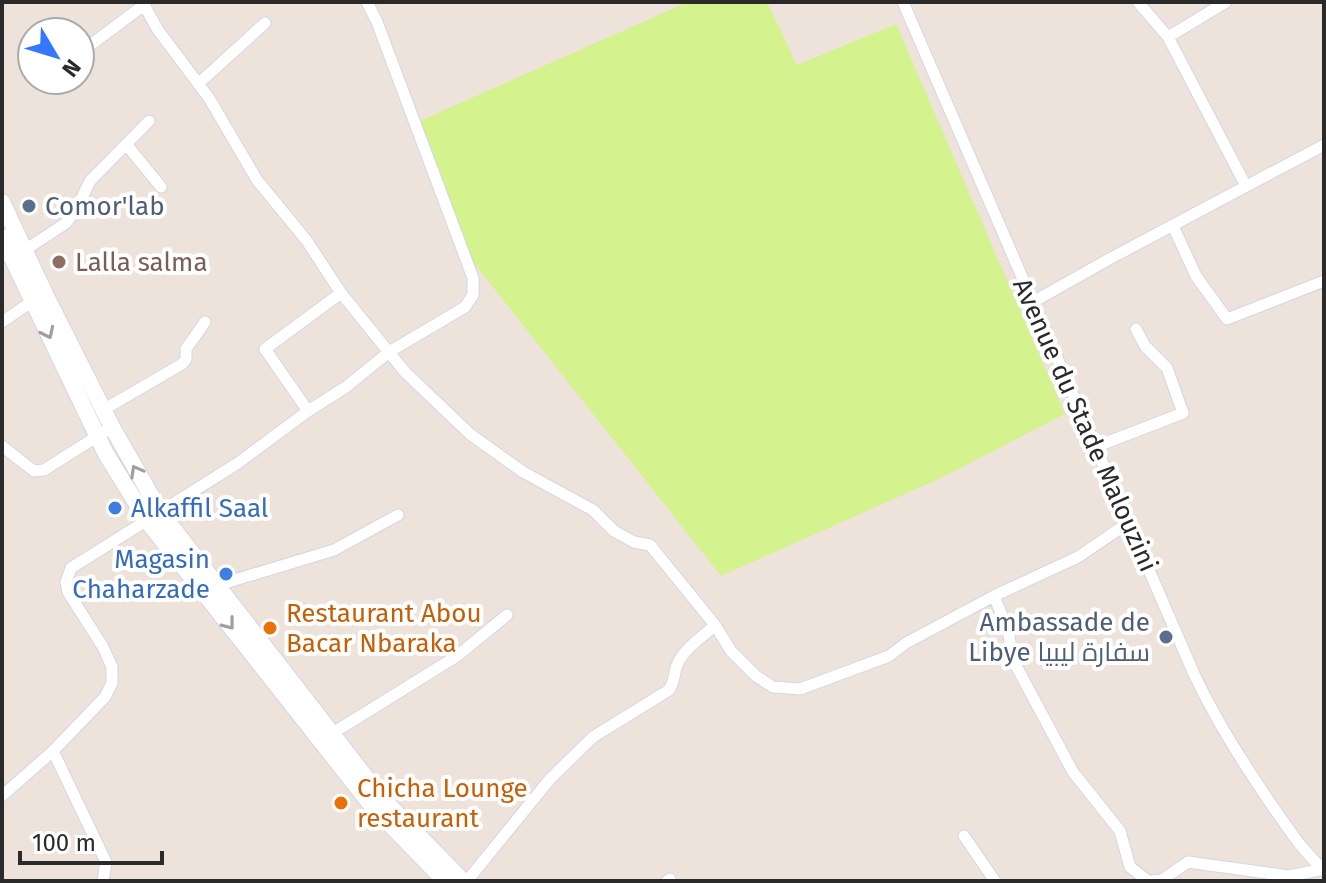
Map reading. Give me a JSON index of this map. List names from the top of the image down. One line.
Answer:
{"streets":{"street":["Avenue du Stade Malouzini"]},"places":["Comor'lab","Lalla salma","Alkaffil Saal","Magasin Chaharzade","Restaurant Abou Bacar Nbaraka","Ambassade de Libye سفارة ليبيا","Chicha Lounge restaurant"],"scale_bar":"100 m","north":"bottom right"}
